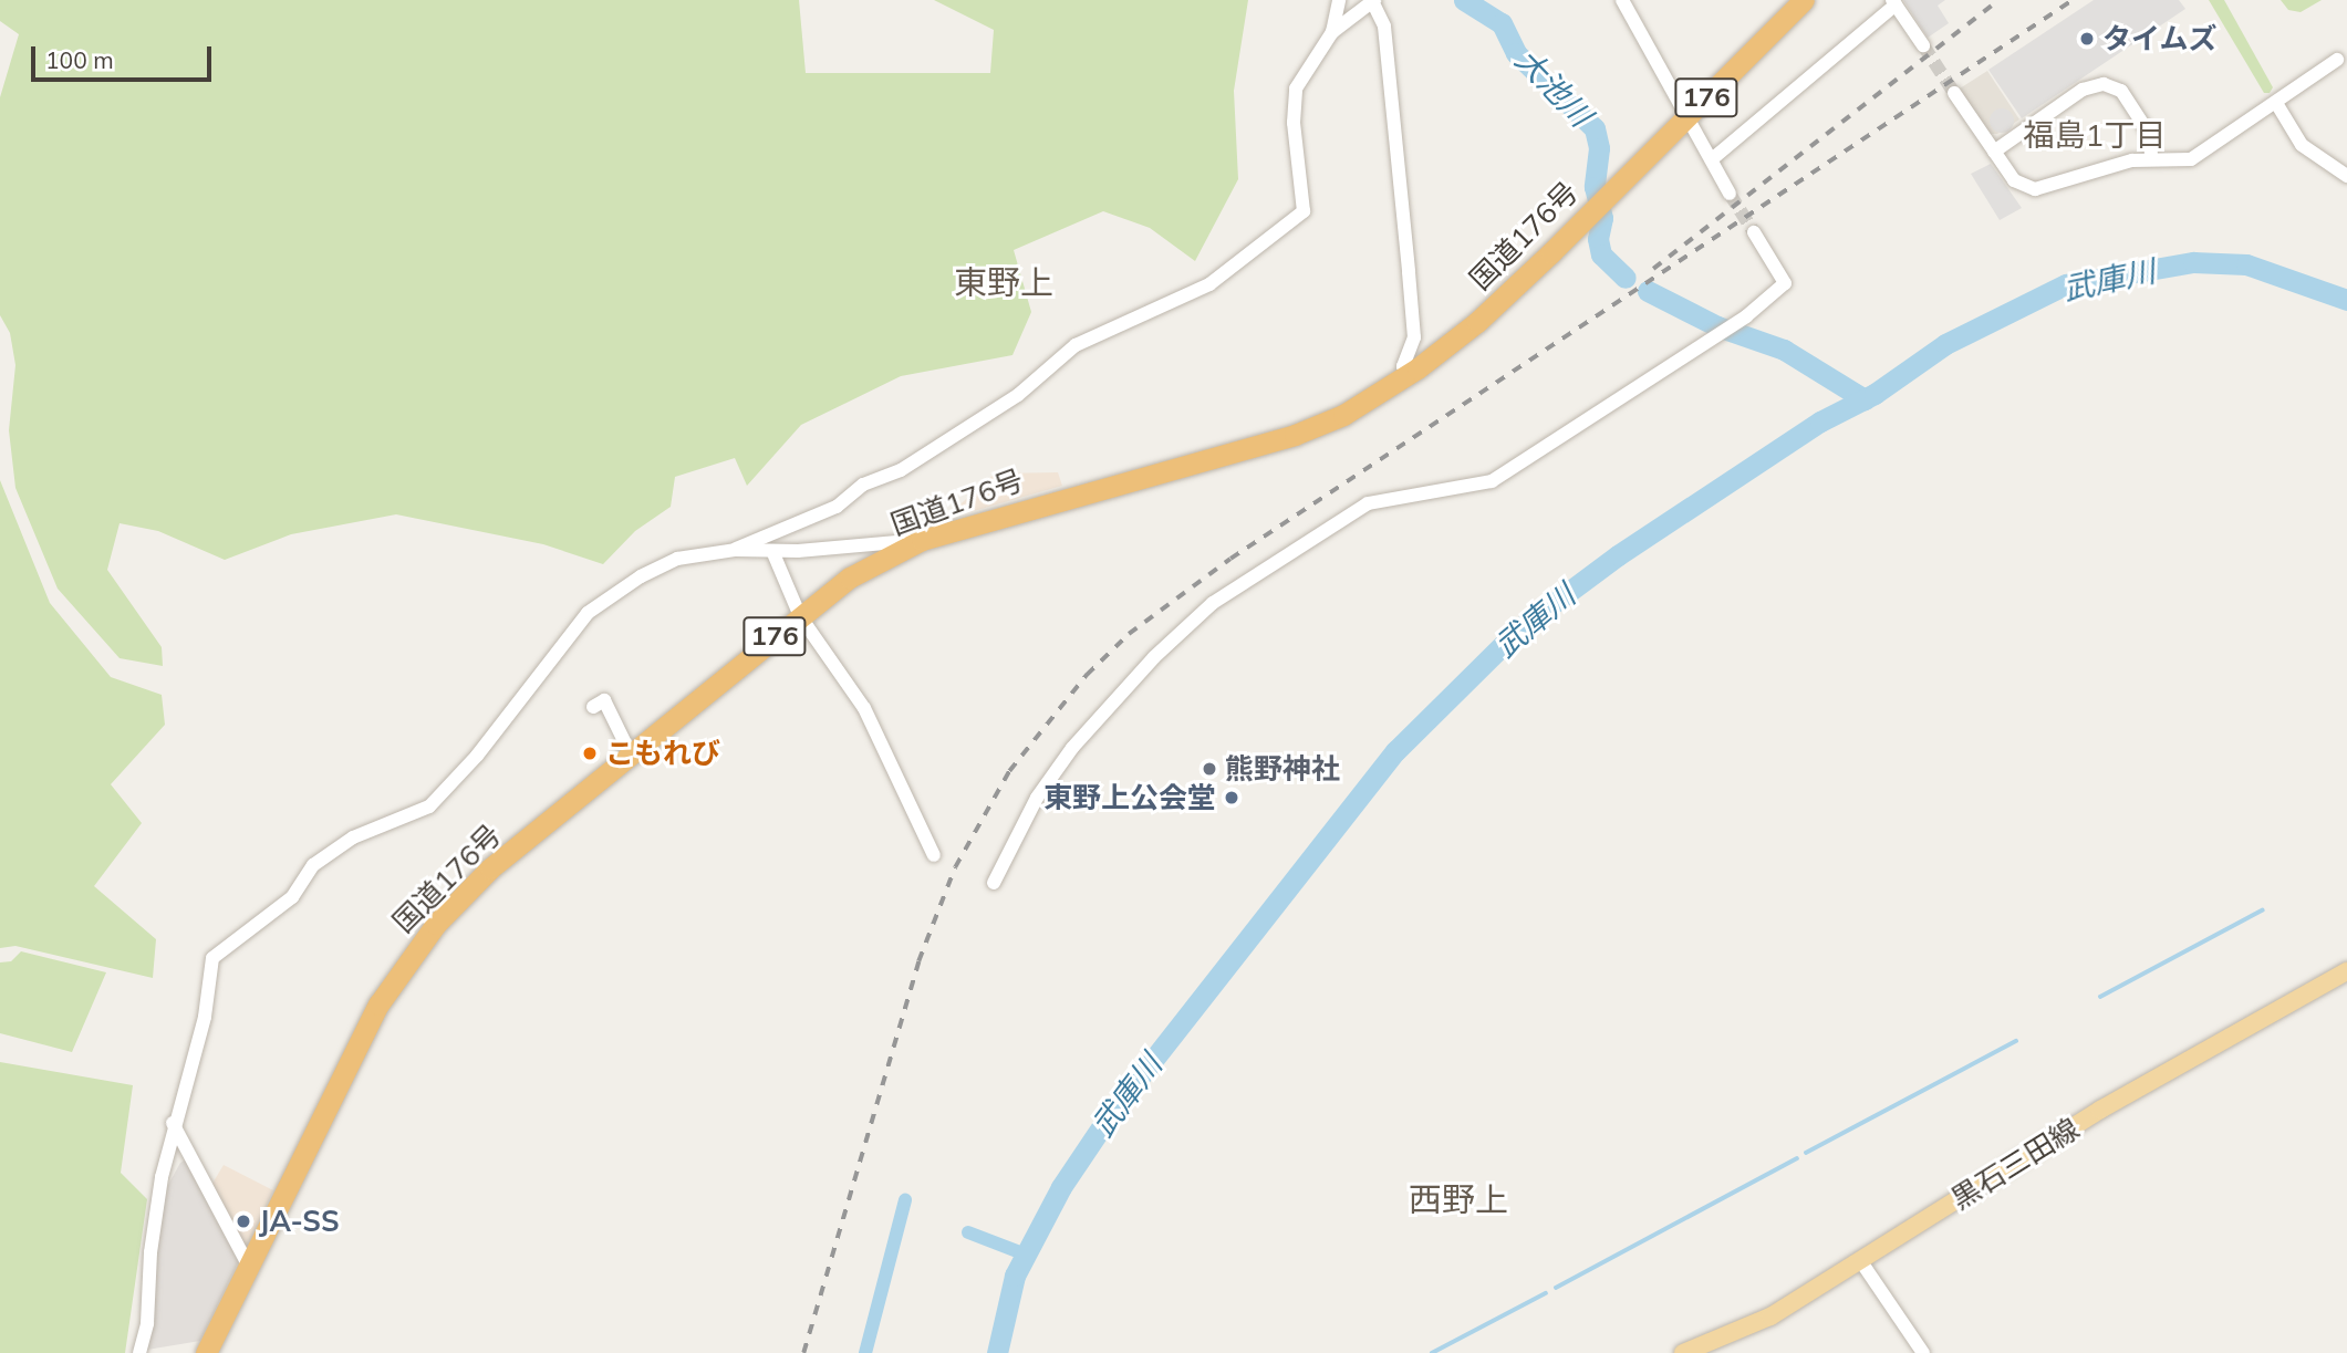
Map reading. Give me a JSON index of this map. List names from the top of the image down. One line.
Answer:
{"streets":{"highway":["176","国道176号"],"main road":["黒石三田線"]},"districts":["福島1丁目","東野上","西野上"],"water":["大池川","武庫川"],"places":["タイムズ","こもれび","熊野神社","東野上公会堂","JA-SS"],"scale_bar":"100 m"}
